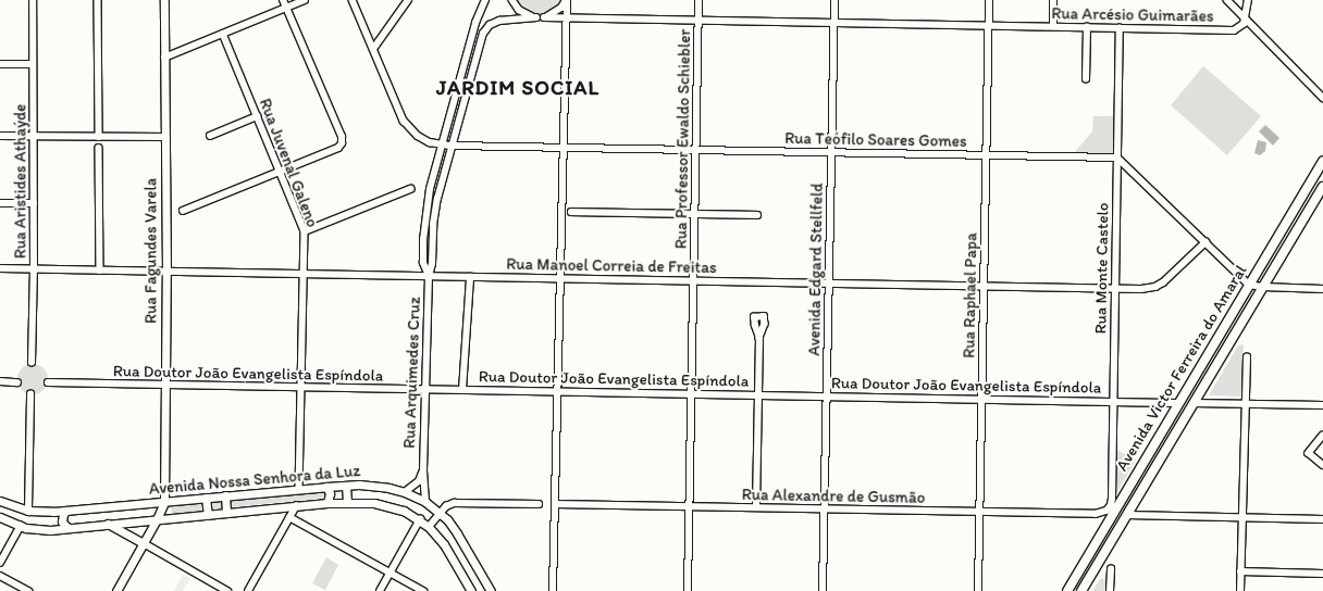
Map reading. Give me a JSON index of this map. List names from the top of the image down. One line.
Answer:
{"streets":{"highway":["Avenida Victor Ferreira do Amaral"],"main road":["Rua Fagundes Varela","Avenida Nossa Senhora da Luz"],"street":["Rua Arcésio Guimarães","Rua Professor Ewaldo Schiebler","Rua Teófilo Soares Gomes","Rua Juvenal Galeno","Rua Aristides Athaýde","Rua Manoel Correia de Freitas","Rua Monte Castelo","Avenida Edgard Stellfeld","Rua Raphael Papa","Rua Arquimedes Cruz","Rua Doutor João Evangelista Espíndola","Rua Alexandre de Gusmão"]},"crossings":[["Rua Arcésio Guimarães","Rua Professor Ewaldo Schiebler"],["Rua Arcésio Guimarães","Rua Teófilo Soares Gomes"],["Rua Arcésio Guimarães","Rua Manoel Correia de Freitas"],["Rua Arcésio Guimarães","Rua Monte Castelo"],["Rua Arcésio Guimarães","Avenida Edgard Stellfeld"],["Rua Arcésio Guimarães","Rua Raphael Papa"],["Rua Arcésio Guimarães","Rua Arquimedes Cruz"],["Rua Professor Ewaldo Schiebler","Rua Teófilo Soares Gomes"],["Rua Professor Ewaldo Schiebler","Rua Manoel Correia de Freitas"],["Rua Professor Ewaldo Schiebler","Rua Doutor João Evangelista Espíndola"],["Rua Professor Ewaldo Schiebler","Rua Alexandre de Gusmão"],["Rua Teófilo Soares Gomes","Rua Monte Castelo"],["Rua Teófilo Soares Gomes","Avenida Edgard Stellfeld"],["Rua Teófilo Soares Gomes","Rua Raphael Papa"],["Rua Juvenal Galeno","Rua Manoel Correia de Freitas"],["Rua Juvenal Galeno","Rua Doutor João Evangelista Espíndola"],["Rua Juvenal Galeno","Avenida Nossa Senhora da Luz"],["Rua Aristides Athaýde","Rua Manoel Correia de Freitas"],["Rua Fagundes Varela","Rua Manoel Correia de Freitas"],["Rua Fagundes Varela","Rua Doutor João Evangelista Espíndola"],["Rua Fagundes Varela","Avenida Nossa Senhora da Luz"],["Rua Manoel Correia de Freitas","Rua Monte Castelo"],["Rua Manoel Correia de Freitas","Avenida Edgard Stellfeld"],["Rua Manoel Correia de Freitas","Rua Raphael Papa"],["Rua Manoel Correia de Freitas","Rua Arquimedes Cruz"],["Rua Monte Castelo","Rua Doutor João Evangelista Espíndola"],["Rua Monte Castelo","Rua Alexandre de Gusmão"],["Avenida Edgard Stellfeld","Rua Doutor João Evangelista Espíndola"],["Avenida Edgard Stellfeld","Rua Alexandre de Gusmão"],["Rua Raphael Papa","Rua Doutor João Evangelista Espíndola"],["Rua Raphael Papa","Rua Alexandre de Gusmão"],["Avenida Victor Ferreira do Amaral","Rua Doutor João Evangelista Espíndola"],["Rua Arquimedes Cruz","Rua Doutor João Evangelista Espíndola"],["Rua Arquimedes Cruz","Avenida Nossa Senhora da Luz"]],"districts":["JARDIM SOCIAL"]}
